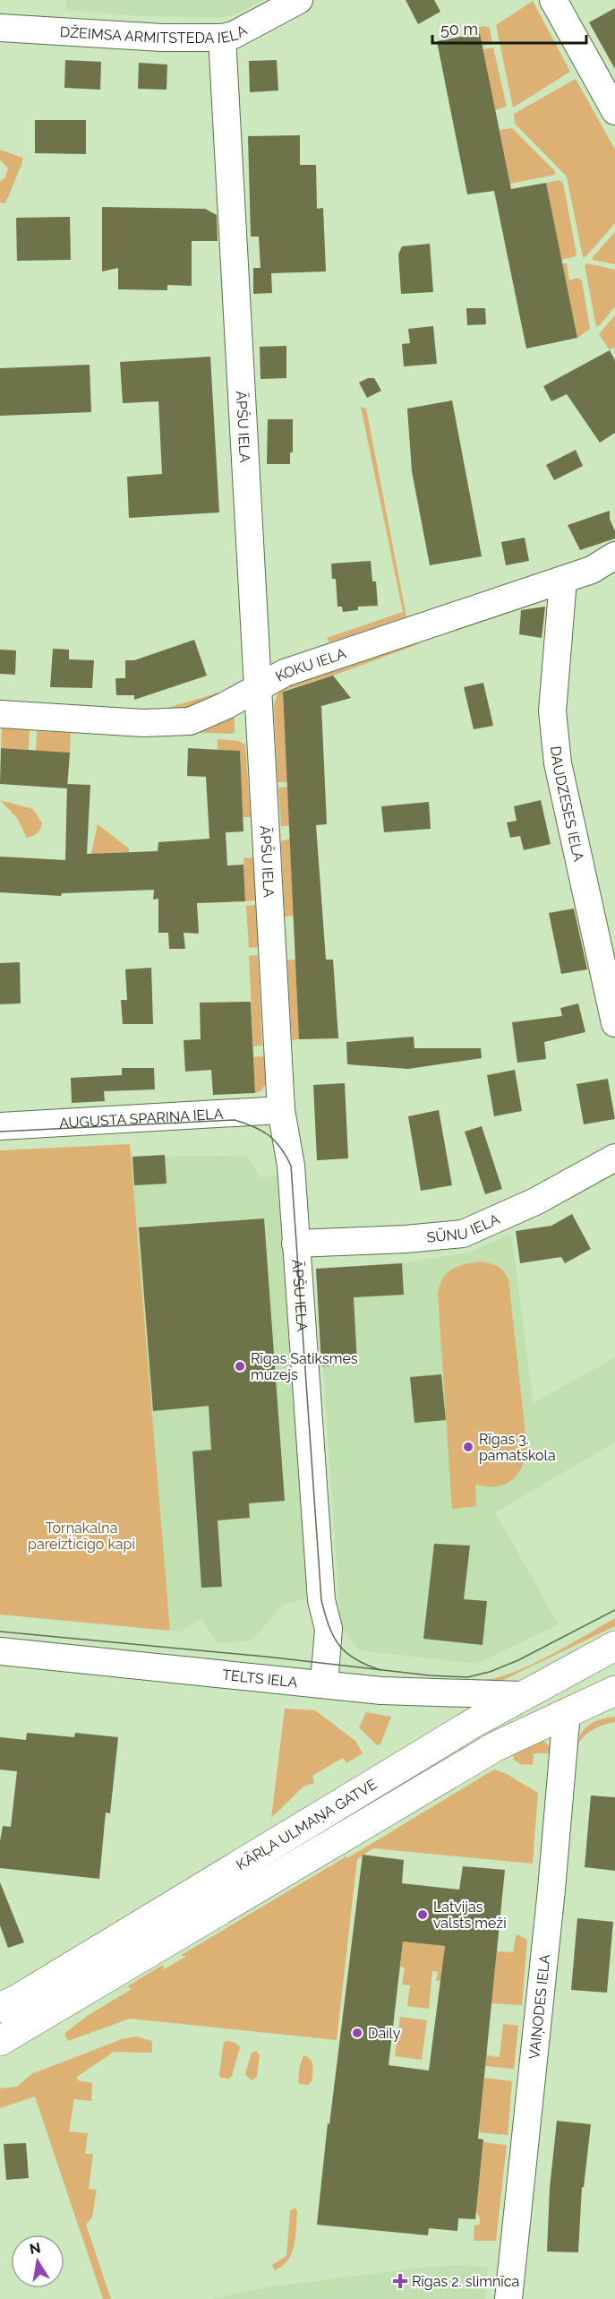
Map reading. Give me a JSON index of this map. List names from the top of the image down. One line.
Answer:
{"streets":{"highway":["KĀRĻA ULMAŅA GATVE"],"street":["DŽEIMSA ARMITSTEDA IELA","ĀPŠU IELA","KOKU IELA","DAUDZESES IELA","AUGUSTA SPARIŅA IELA","SŪNU IELA","TELTS IELA","VAIŅODES IELA"]},"crossings":[["DŽEIMSA ARMITSTEDA IELA","ĀPŠU IELA"],["ĀPŠU IELA","KOKU IELA"],["ĀPŠU IELA","AUGUSTA SPARIŅA IELA"],["ĀPŠU IELA","SŪNU IELA"],["ĀPŠU IELA","TELTS IELA"],["KOKU IELA","DAUDZESES IELA"],["TELTS IELA","KĀRĻA ULMAŅA GATVE"],["KĀRĻA ULMAŅA GATVE","VAIŅODES IELA"]],"parks":["Torņakalna pareizticīgo kapi"],"places":{"other":["Rīgas Satiksmes muzejs","Rīgas 3. pamatskola","Latvijas valsts meži","Daily"],"health":["Rīgas 2. slimnīca"]},"scale_bar":"50 m","north":"top"}
